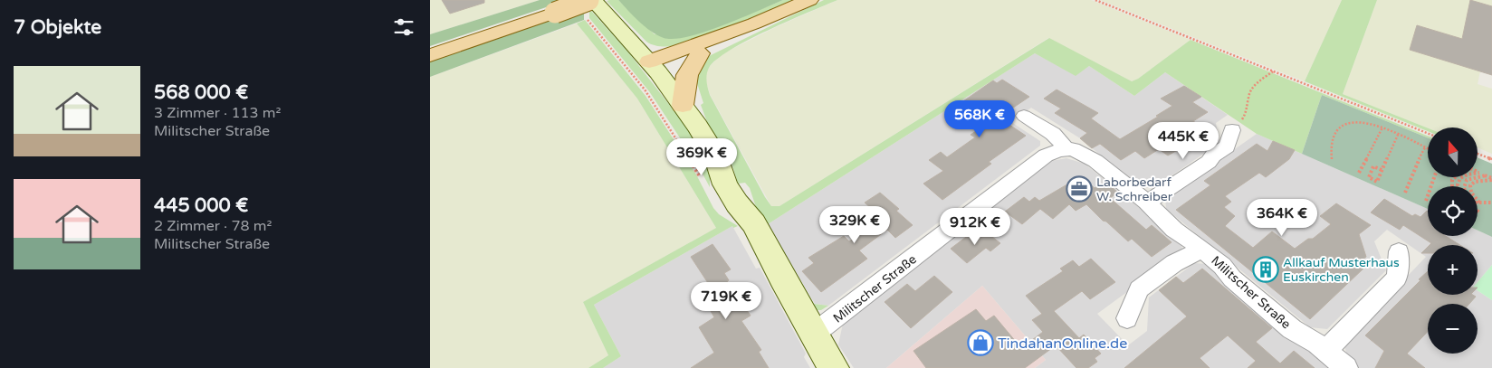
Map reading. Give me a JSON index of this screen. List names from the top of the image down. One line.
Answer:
{"streets":{"street":["Militscher Straße"]},"places":{"office":["Laborbedarf W. Schreiber"],"building":["Allkauf Musterhaus Euskirchen"],"shop":["TindahanOnline.de"]},"north":"top","page":{"heading":"7 Objekte","list":[{"name":"568 000 €","note":"3 Zimmer · 113 m² · Militscher Straße"},{"name":"445 000 €","note":"2 Zimmer · 78 m² · Militscher Straße"}],"price":["568K €","445K €","369K €","364K €","329K €","912K €","719K €"],"map_buttons":["+","−"]}}
